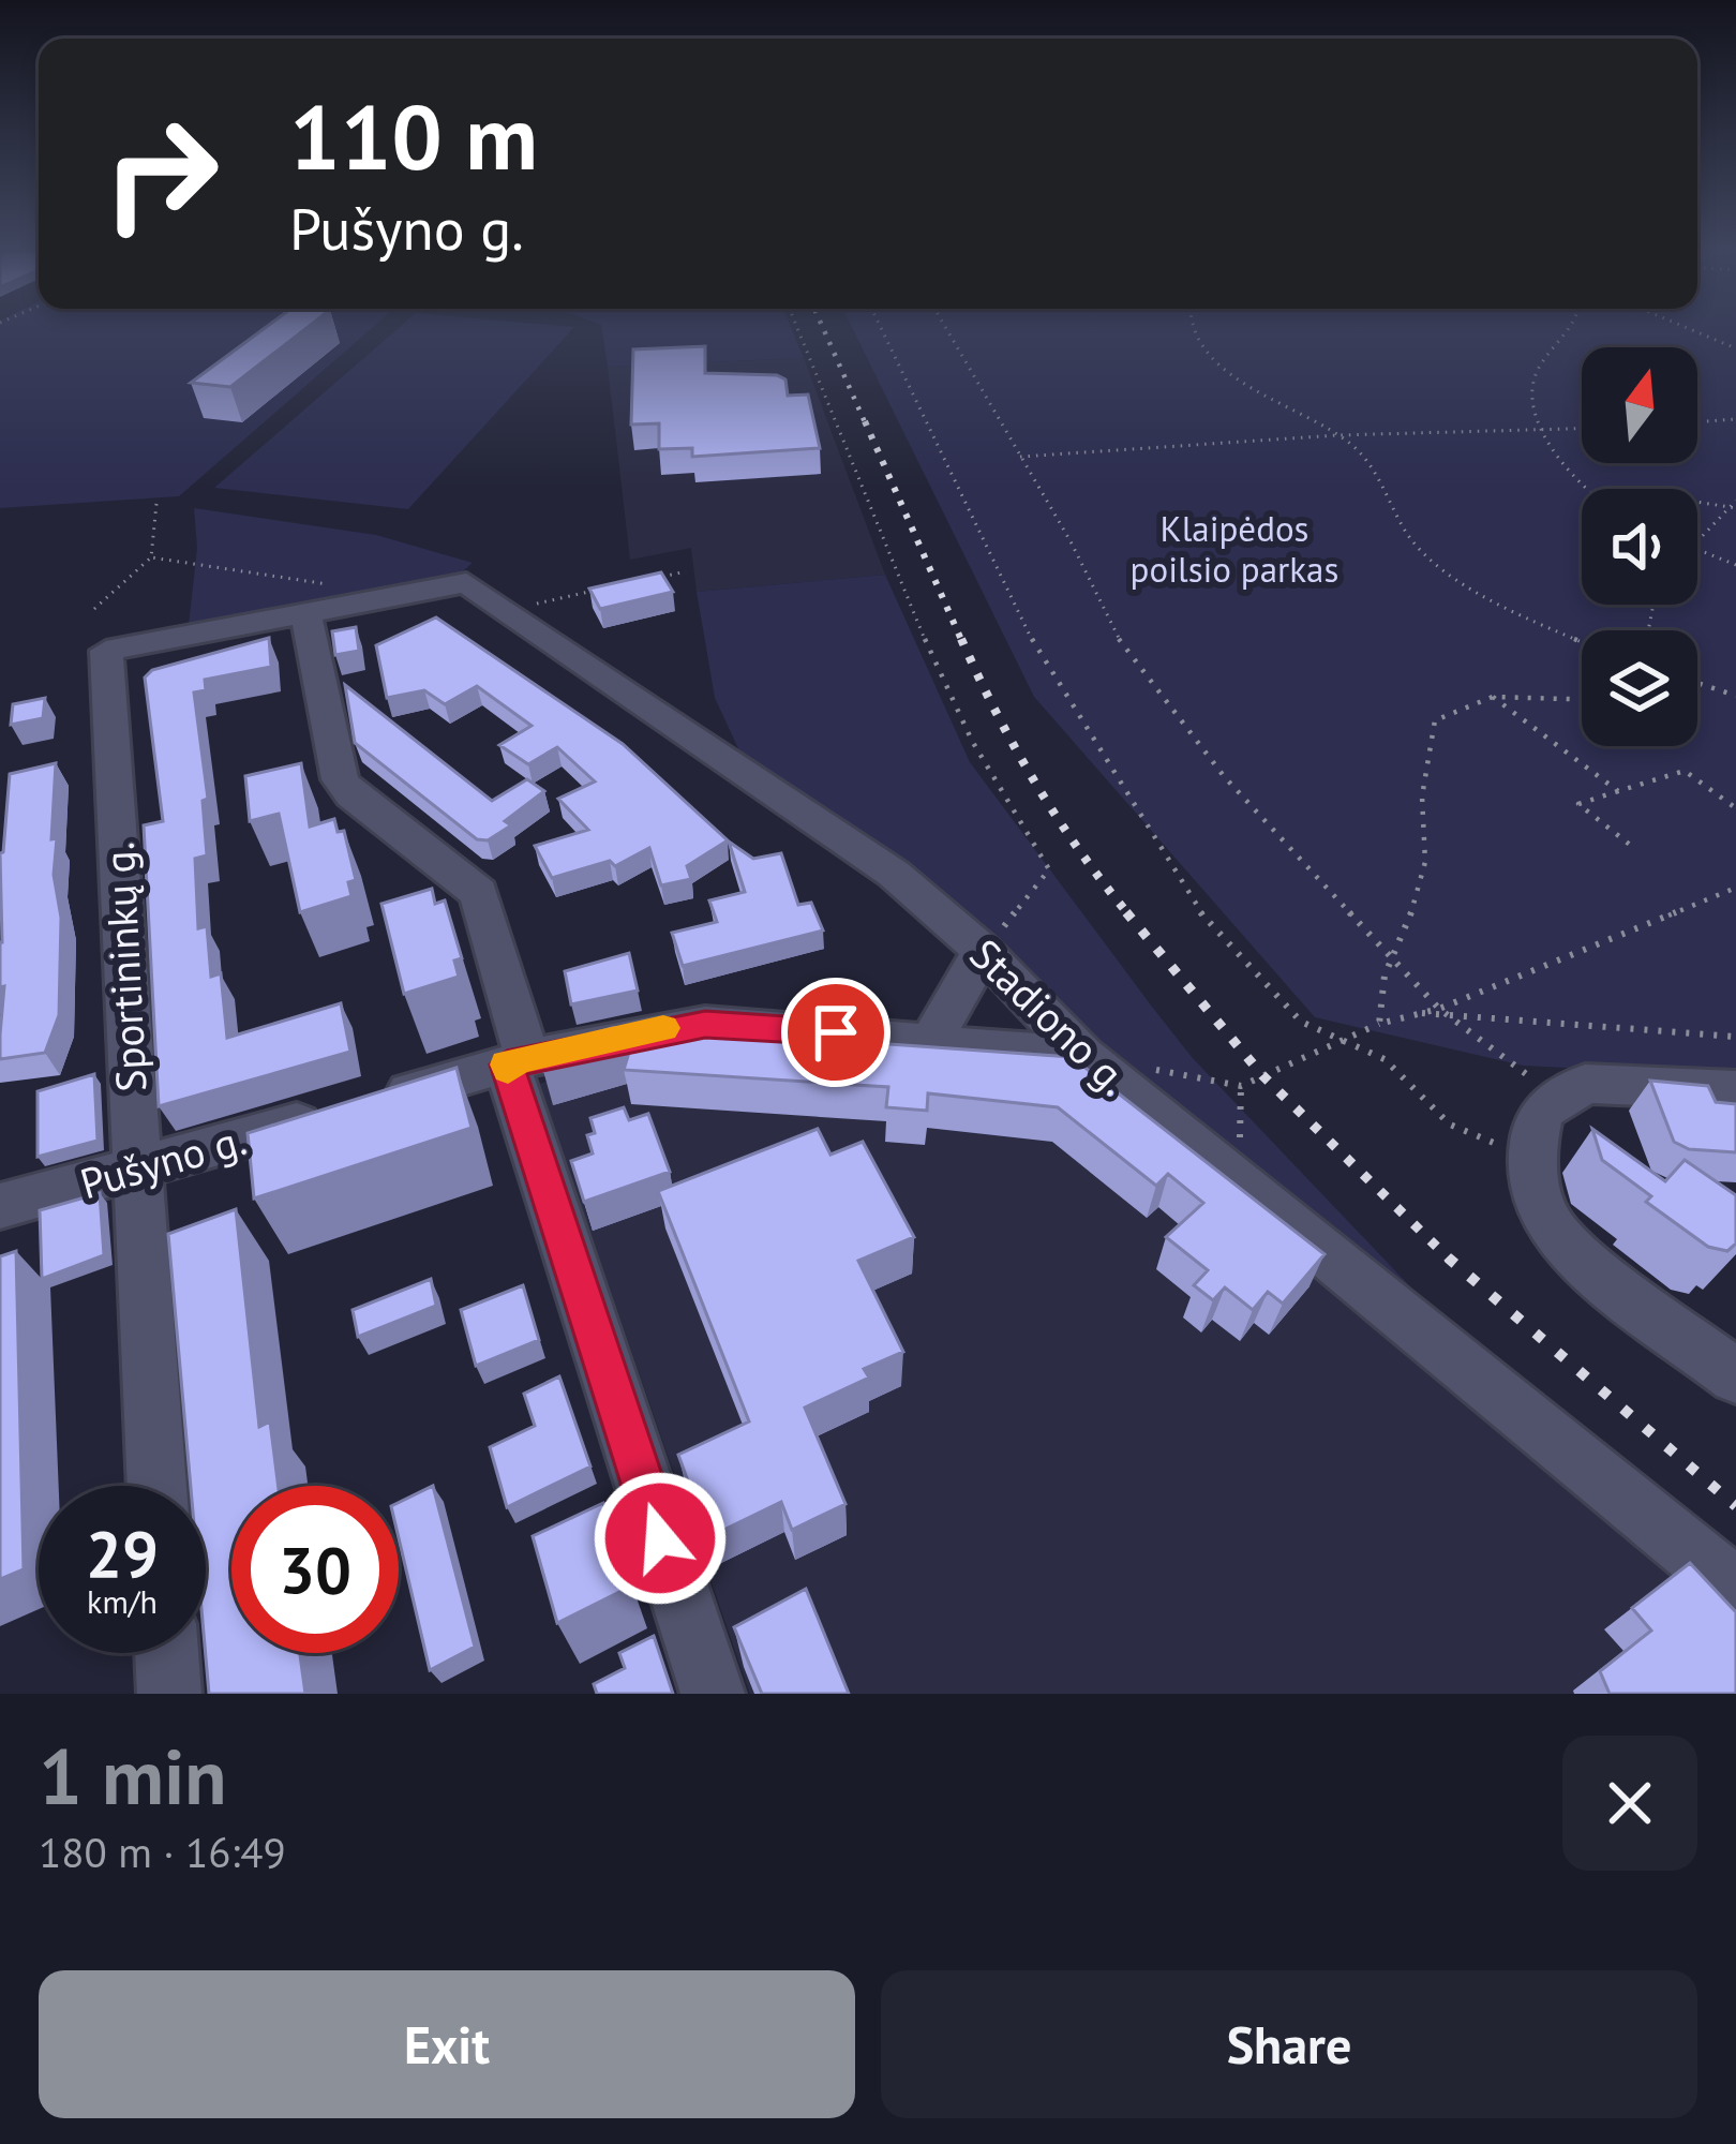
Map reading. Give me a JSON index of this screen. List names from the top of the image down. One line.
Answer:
{"streets":{"street":["Sportininkų g.","Stadiono g.","Pušyno g."]},"crossings":[["Sportininkų g.","Stadiono g."],["Sportininkų g.","Pušyno g."],["Stadiono g.","Pušyno g."]],"parks":["Klaipėdos poilsio parkas"],"north":"top","page":{"turn":["110 m","Pušyno g."],"speed":"29 km/h","limit":"30","heading":["1 min","180 m · 16:49"],"buttons":["Exit","Share"]}}
